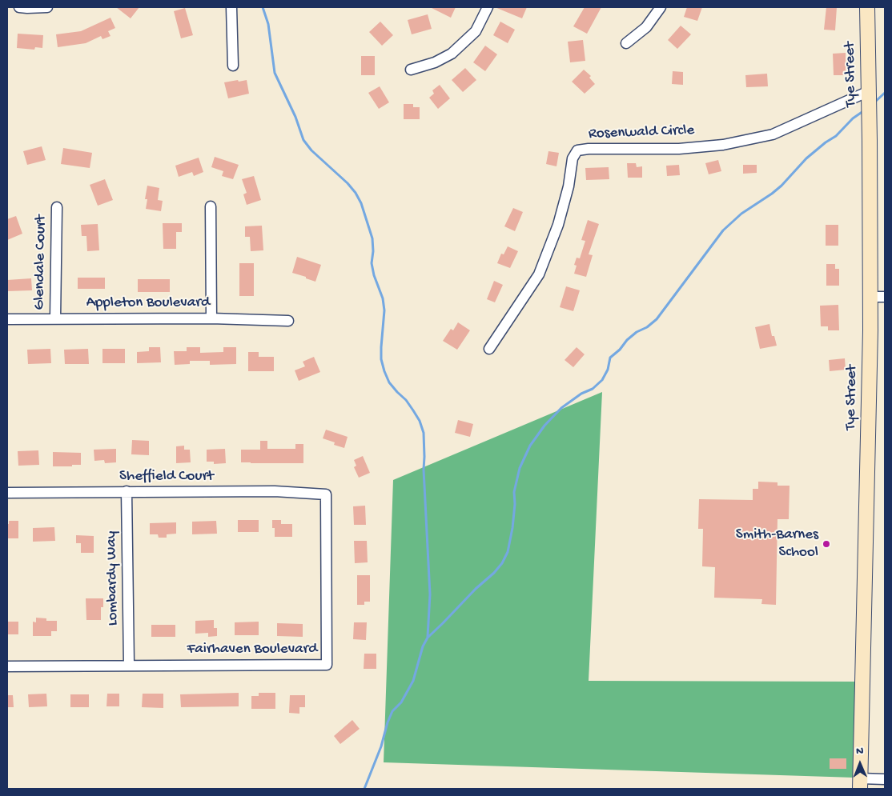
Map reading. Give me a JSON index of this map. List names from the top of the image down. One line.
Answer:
{"streets":{"street":["Tye Street","Rosenwald Circle","Glendale Court","Appleton Boulevard","Sheffield Court","Lombardy Way","Fairhaven Boulevard"]},"crossings":[["Tye Street","Rosenwald Circle"],["Glendale Court","Appleton Boulevard"],["Sheffield Court","Lombardy Way"],["Sheffield Court","Fairhaven Boulevard"],["Lombardy Way","Fairhaven Boulevard"]],"places":["Smith-Barnes School"],"north":"top"}
